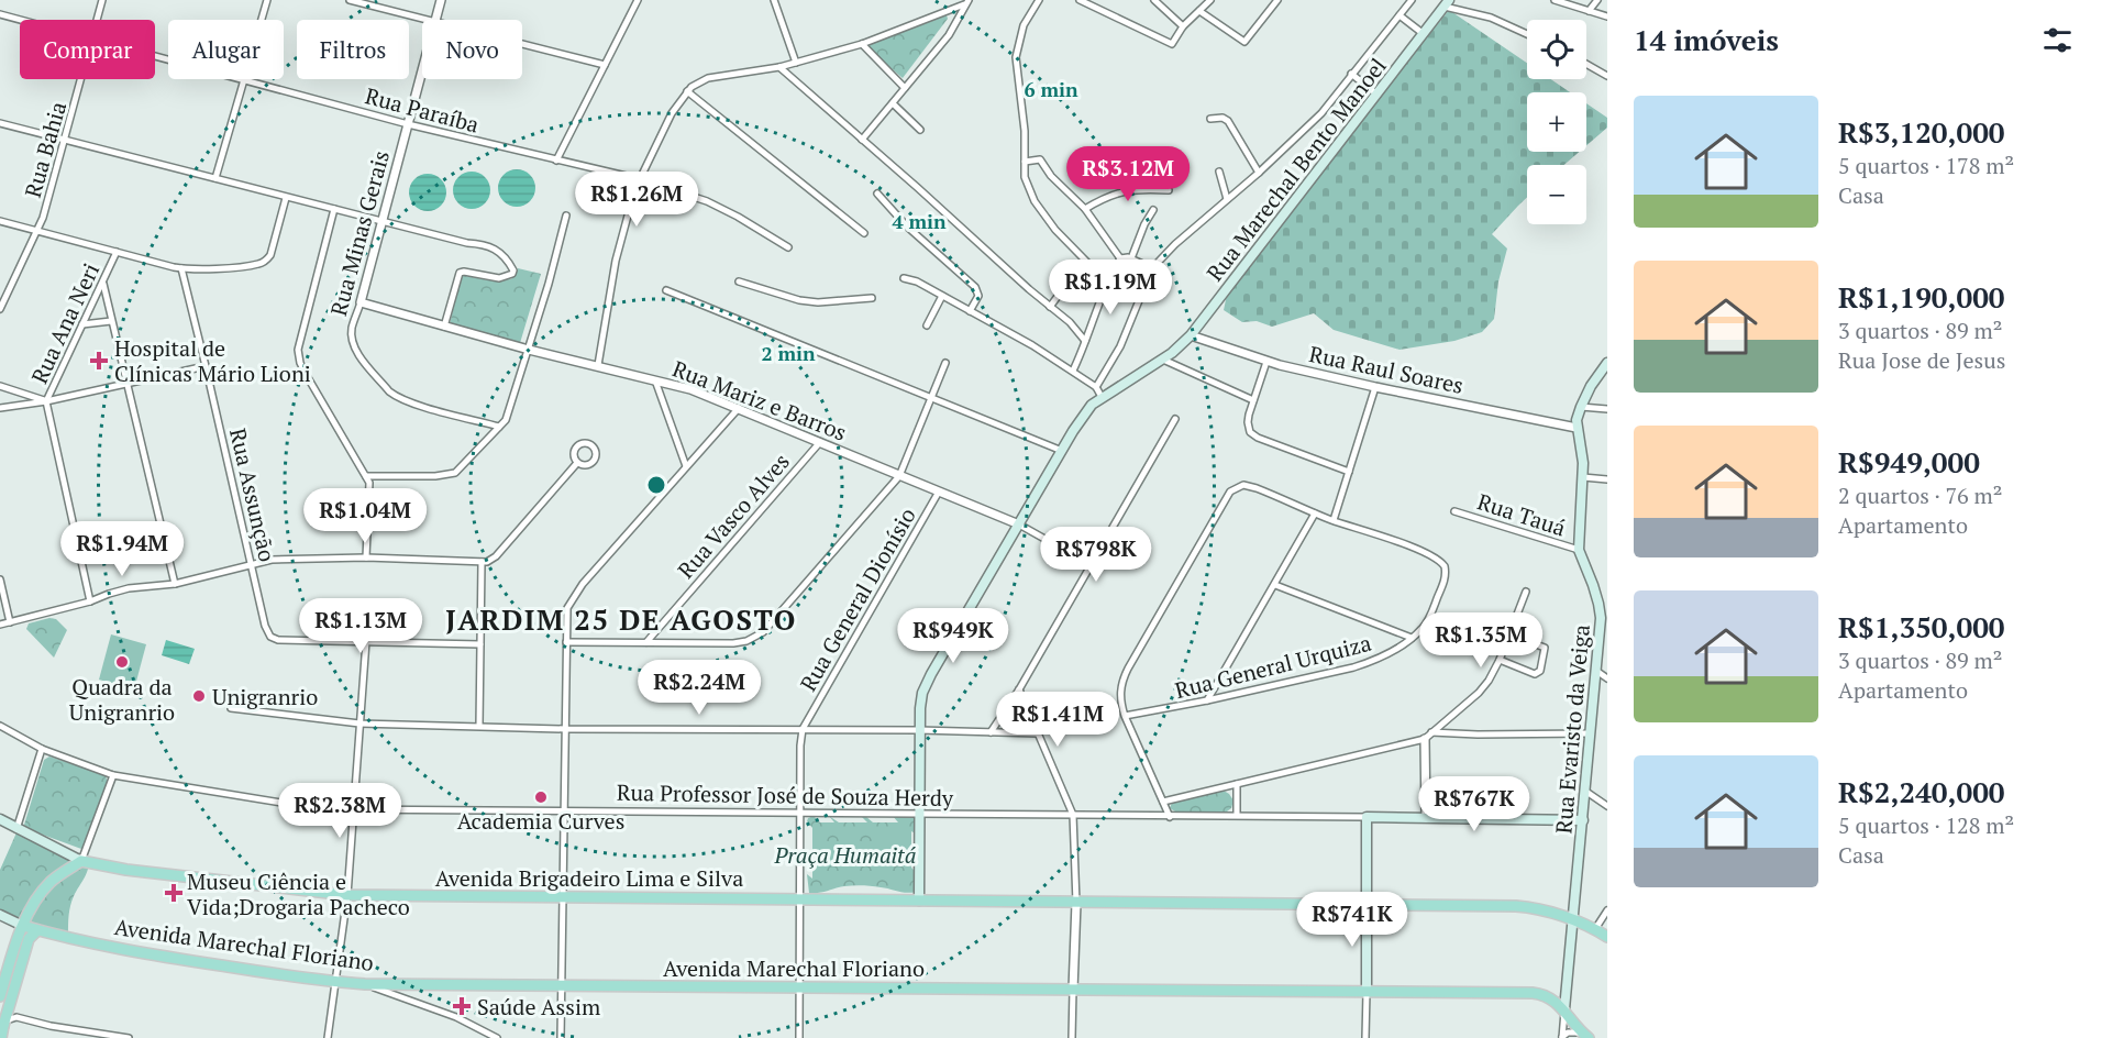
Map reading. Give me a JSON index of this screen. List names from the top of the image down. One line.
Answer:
{"streets":{"main road":["Rua Marechal Bento Manoel","Rua Evaristo da Veiga","Rua Professor José de Souza Herdy","Avenida Brigadeiro Lima e Silva","Avenida Marechal Floriano"],"street":["Rua Paraíba","Rua Bahia","Rua Minas Gerais","Rua Ana Neri","Rua Raul Soares","Rua Mariz e Barros","Rua Assunção","Rua Tauá","Rua Vasco Alves","Rua General Dionísio","Rua General Urquiza"]},"crossings":[["Rua Paraíba","Rua Minas Gerais"],["Rua Marechal Bento Manoel","Rua Raul Soares"],["Rua Marechal Bento Manoel","Rua Mariz e Barros"],["Rua Marechal Bento Manoel","Rua Professor José de Souza Herdy"],["Rua Marechal Bento Manoel","Avenida Brigadeiro Lima e Silva"],["Rua Minas Gerais","Rua Mariz e Barros"],["Rua Raul Soares","Rua Evaristo da Veiga"],["Rua Mariz e Barros","Rua Vasco Alves"],["Rua Mariz e Barros","Rua General Dionísio"],["Rua Tauá","Rua Evaristo da Veiga"],["Rua General Dionísio","Rua Professor José de Souza Herdy"],["Rua General Dionísio","Avenida Brigadeiro Lima e Silva"],["Rua General Dionísio","Avenida Marechal Floriano"],["Rua Evaristo da Veiga","Rua Professor José de Souza Herdy"],["Rua Evaristo da Veiga","Avenida Brigadeiro Lima e Silva"],["Rua Evaristo da Veiga","Avenida Marechal Floriano"]],"districts":["JARDIM 25 DE AGOSTO"],"parks":["Praça Humaitá"],"places":{"health":["Hospital de Clínicas Mário Lioni","Museu Ciência e Vida;Drogaria Pacheco","Saúde Assim"],"other":["Quadra da Unigranrio","Unigranrio","Academia Curves"]},"page":{"heading":"14 imóveis","map_buttons":["+","−"],"chip":["Comprar","Alugar","Filtros","Novo"],"list":[{"name":"R$3,120,000","note":"5 quartos · 178 m² · Casa"},{"name":"R$1,190,000","note":"3 quartos · 89 m² · Rua Jose de Jesus"},{"name":"R$949,000","note":"2 quartos · 76 m² · Apartamento"},{"name":"R$1,350,000","note":"3 quartos · 89 m² · Apartamento"},{"name":"R$2,240,000","note":"5 quartos · 128 m² · Casa"}],"price":["R$3.12M","R$1.26M","R$1.19M","R$1.04M","R$1.94M","R$798K","R$1.13M","R$949K","R$1.35M","R$2.24M","R$1.41M","R$767K","R$2.38M","R$741K"]},"rings":["6 min","4 min","2 min"]}
